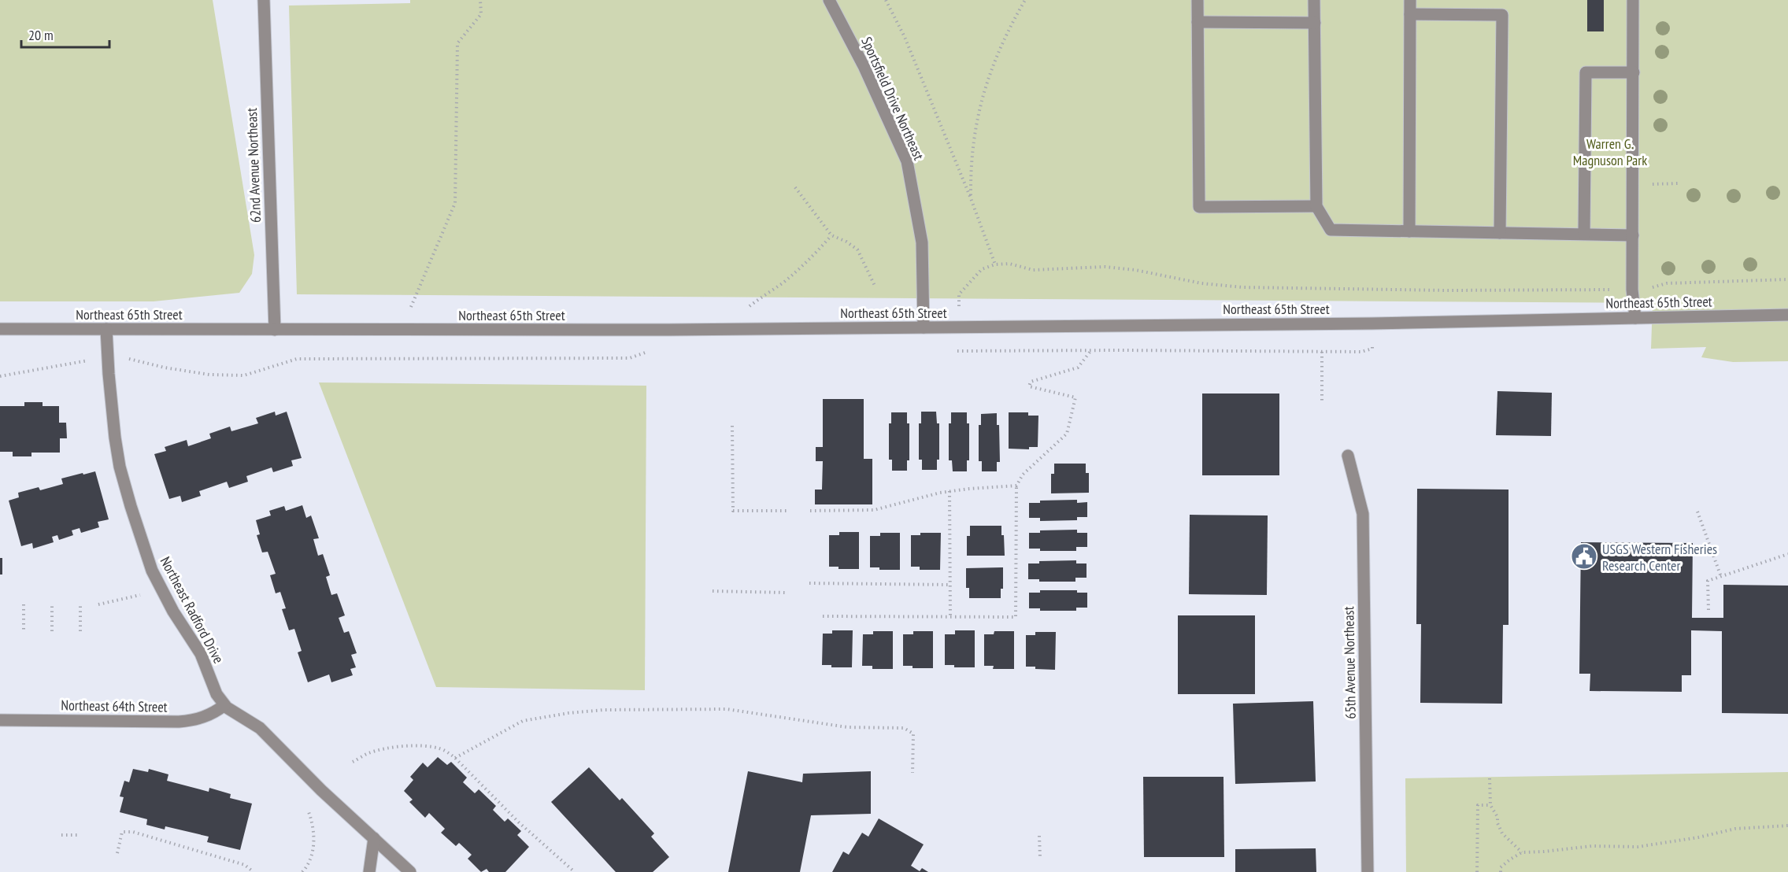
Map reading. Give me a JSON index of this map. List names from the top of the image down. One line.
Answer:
{"streets":{"street":["Sportsfield Drive Northeast","62nd Avenue Northeast","Northeast 65th Street","Northeast Radford Drive","65th Avenue Northeast","Northeast 64th Street"]},"crossings":[["Sportsfield Drive Northeast","Northeast 65th Street"],["62nd Avenue Northeast","Northeast 65th Street"],["Northeast 65th Street","Northeast Radford Drive"],["Northeast Radford Drive","Northeast 64th Street"]],"parks":["Warren G. Magnuson Park"],"places":{"public building":["USGS Western Fisheries Research Center"]},"scale_bar":"20 m"}
